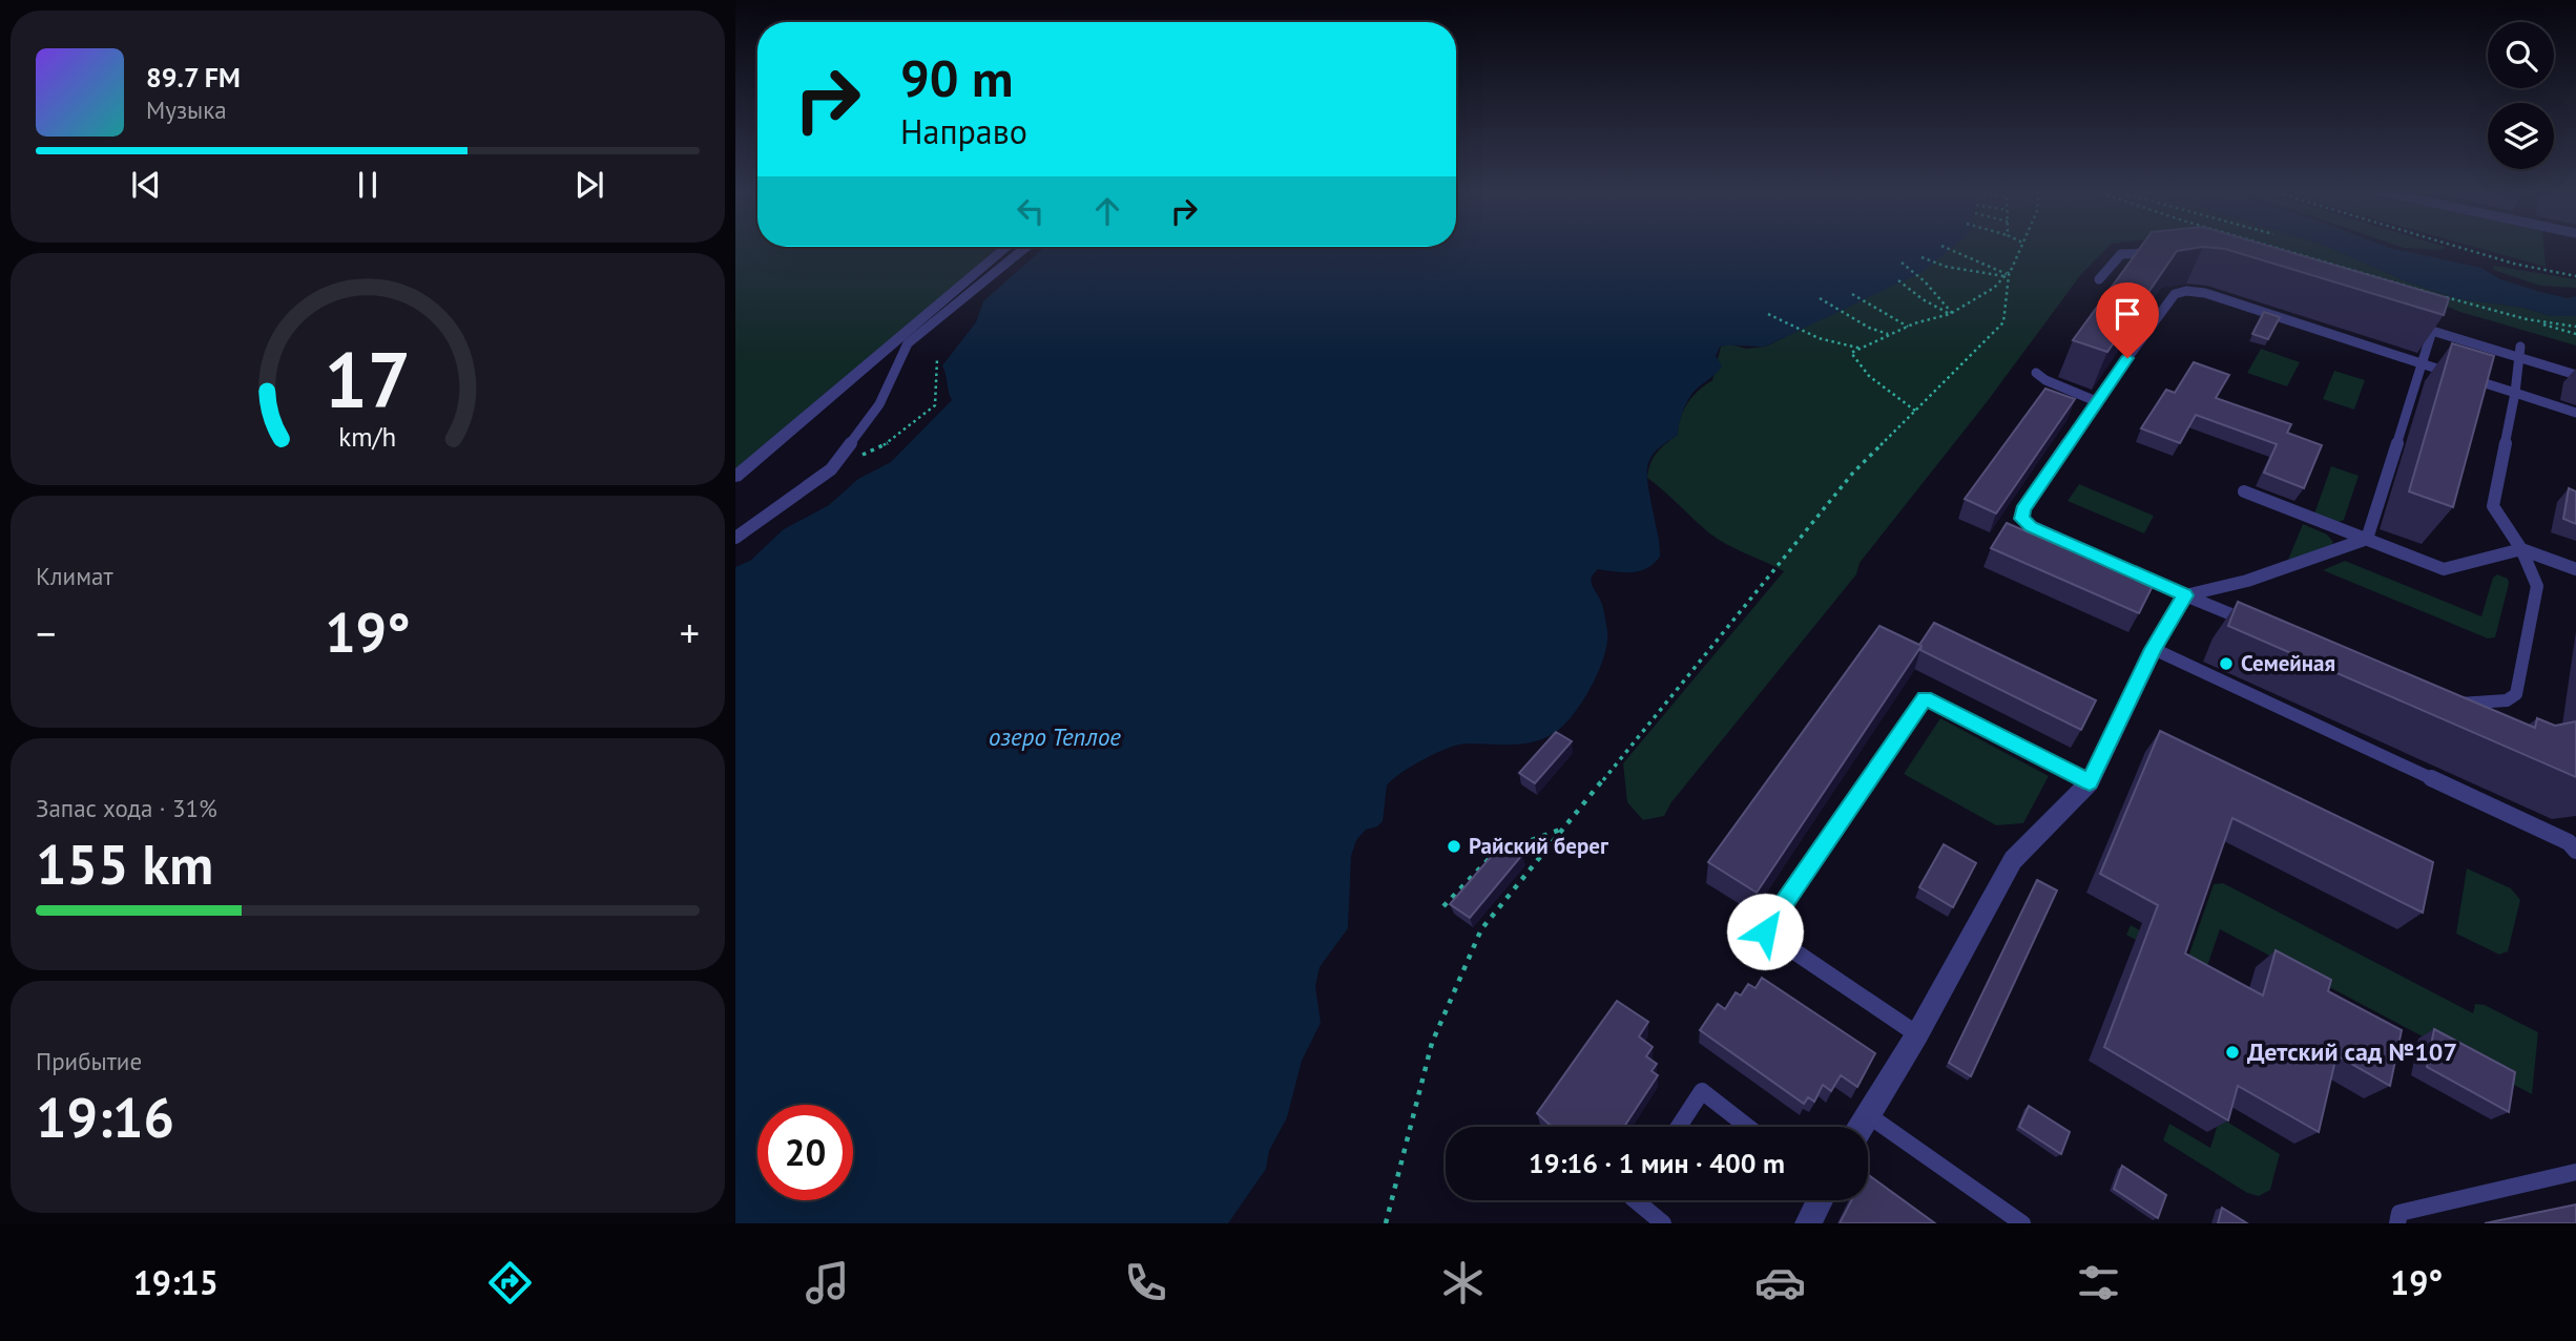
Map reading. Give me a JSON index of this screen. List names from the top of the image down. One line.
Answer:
{"water":["озеро Теплое"],"places":["Семейная","Райский берег","Детский сад №107"],"page":{"turn":["90 m","Направо"],"song":["89.7 FM","Музыка"],"tile":["Климат",["Запас хода · 31%","155 km"],["Прибытие","19:16"]],"heat":["−","19°","+"],"limit":"20","trip":"19:16 · 1 мин · 400 m","tabs":["19:15","19°"],"gauge":["17","km/h"]}}
